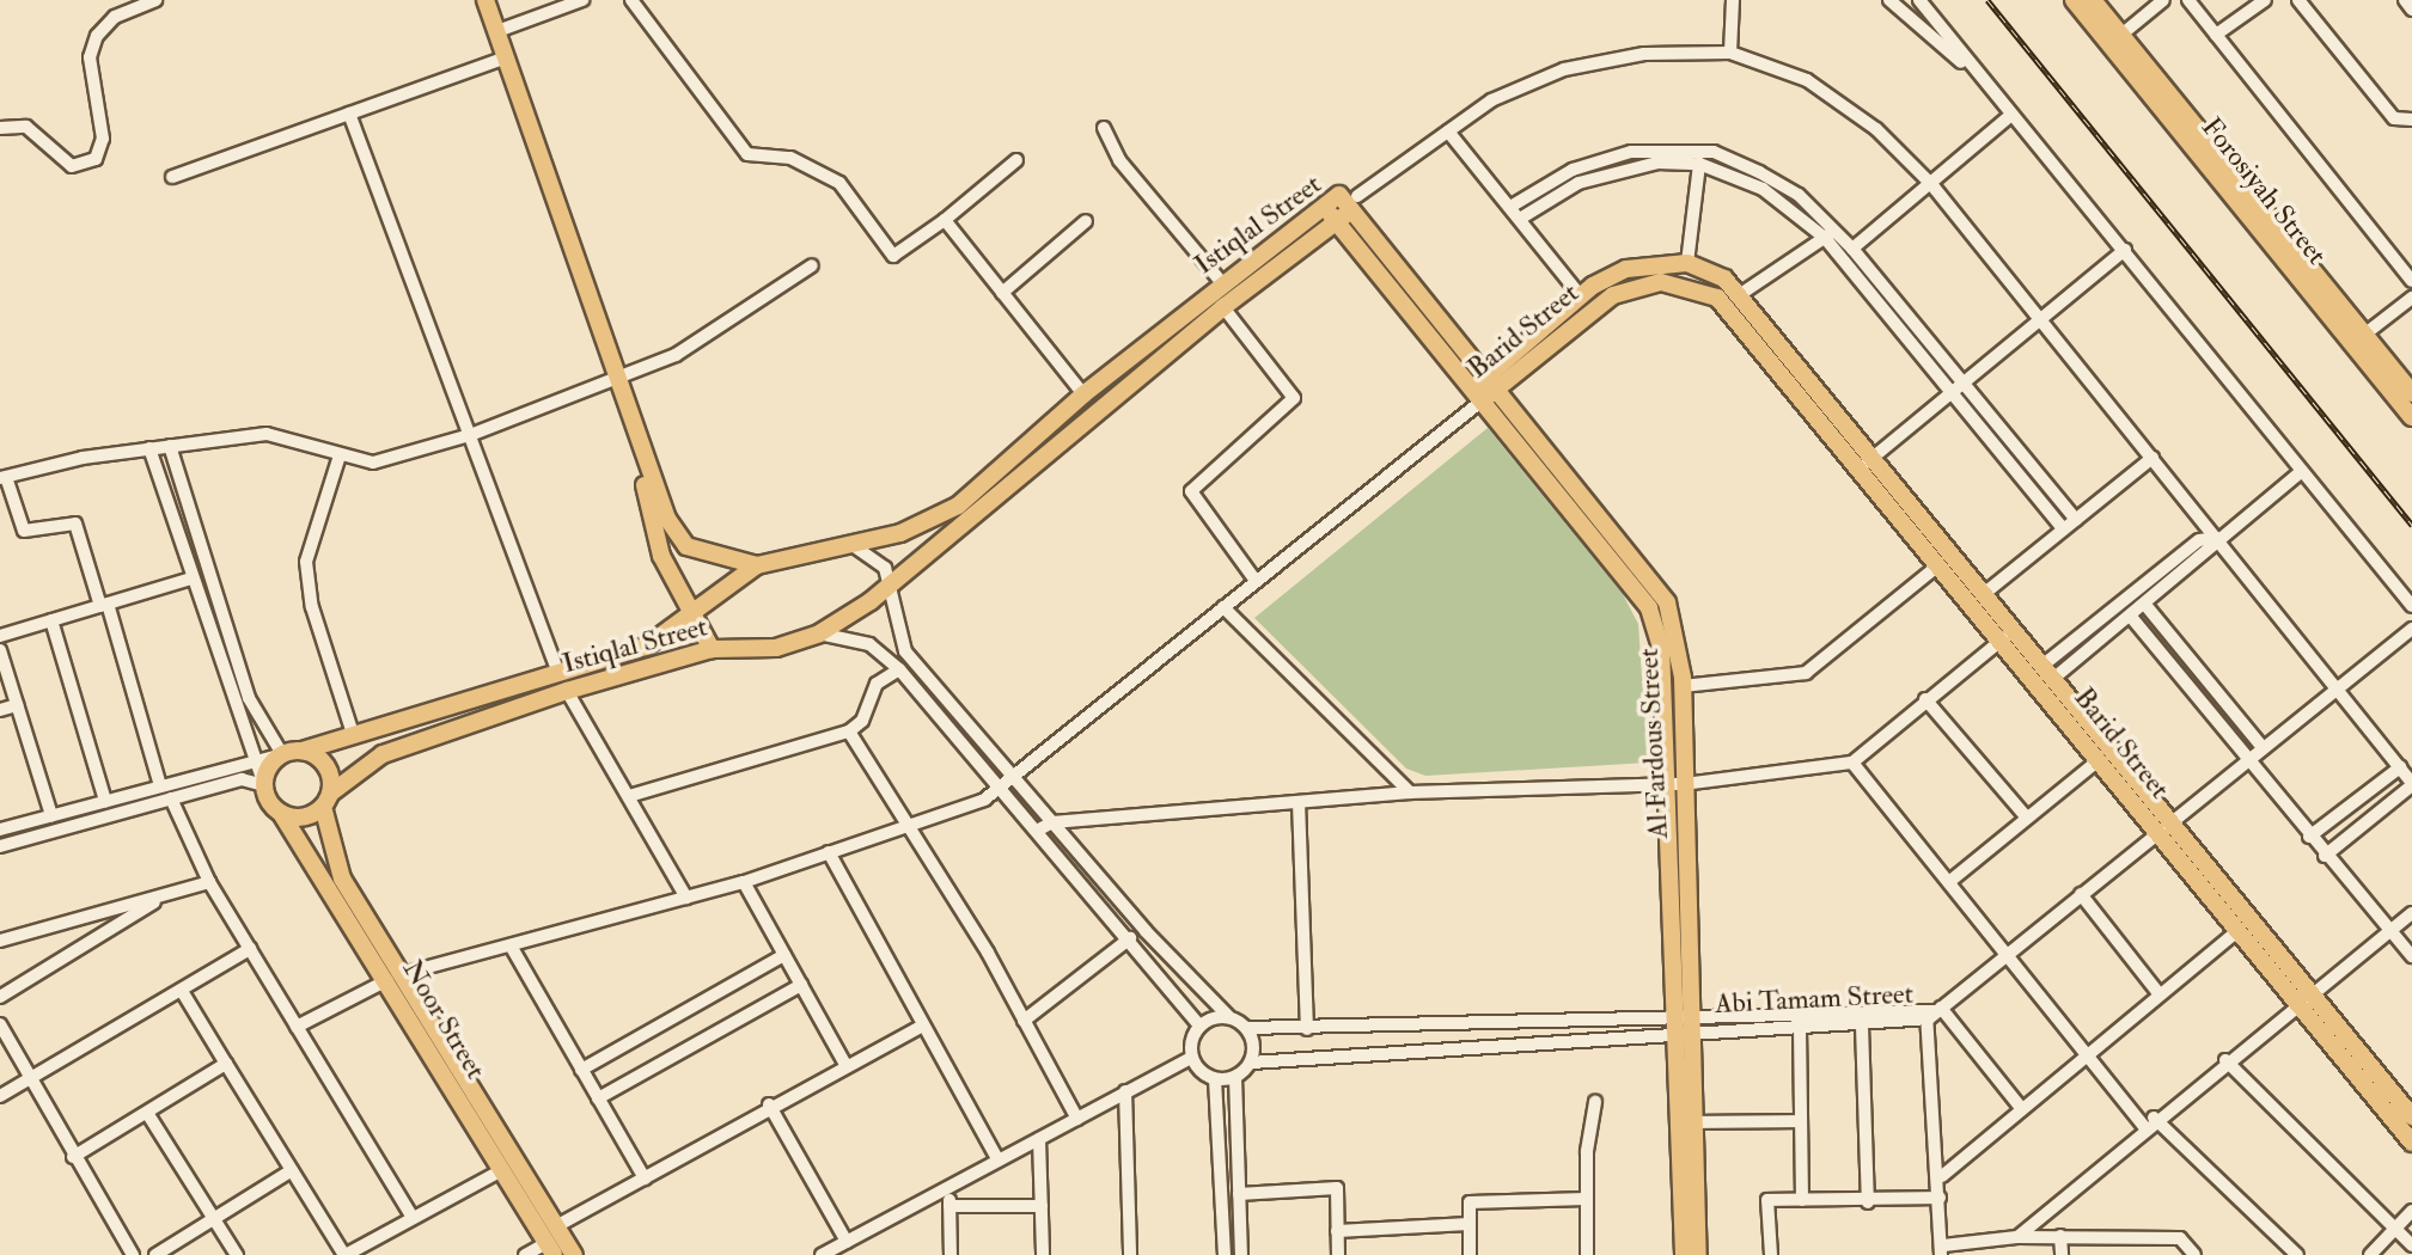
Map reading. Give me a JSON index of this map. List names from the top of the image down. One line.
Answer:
{"streets":{"main road":["Forosiyah Street","Istiqlal Street","Barid Street","Al Fardous Street","Noor Street"],"street":["Abi Tamam Street"]},"crossings":[["Istiqlal Street","Al Fardous Street"],["Istiqlal Street","Noor Street"],["Barid Street","Al Fardous Street"],["Barid Street","Noor Street"],["Al Fardous Street","Abi Tamam Street"]]}
